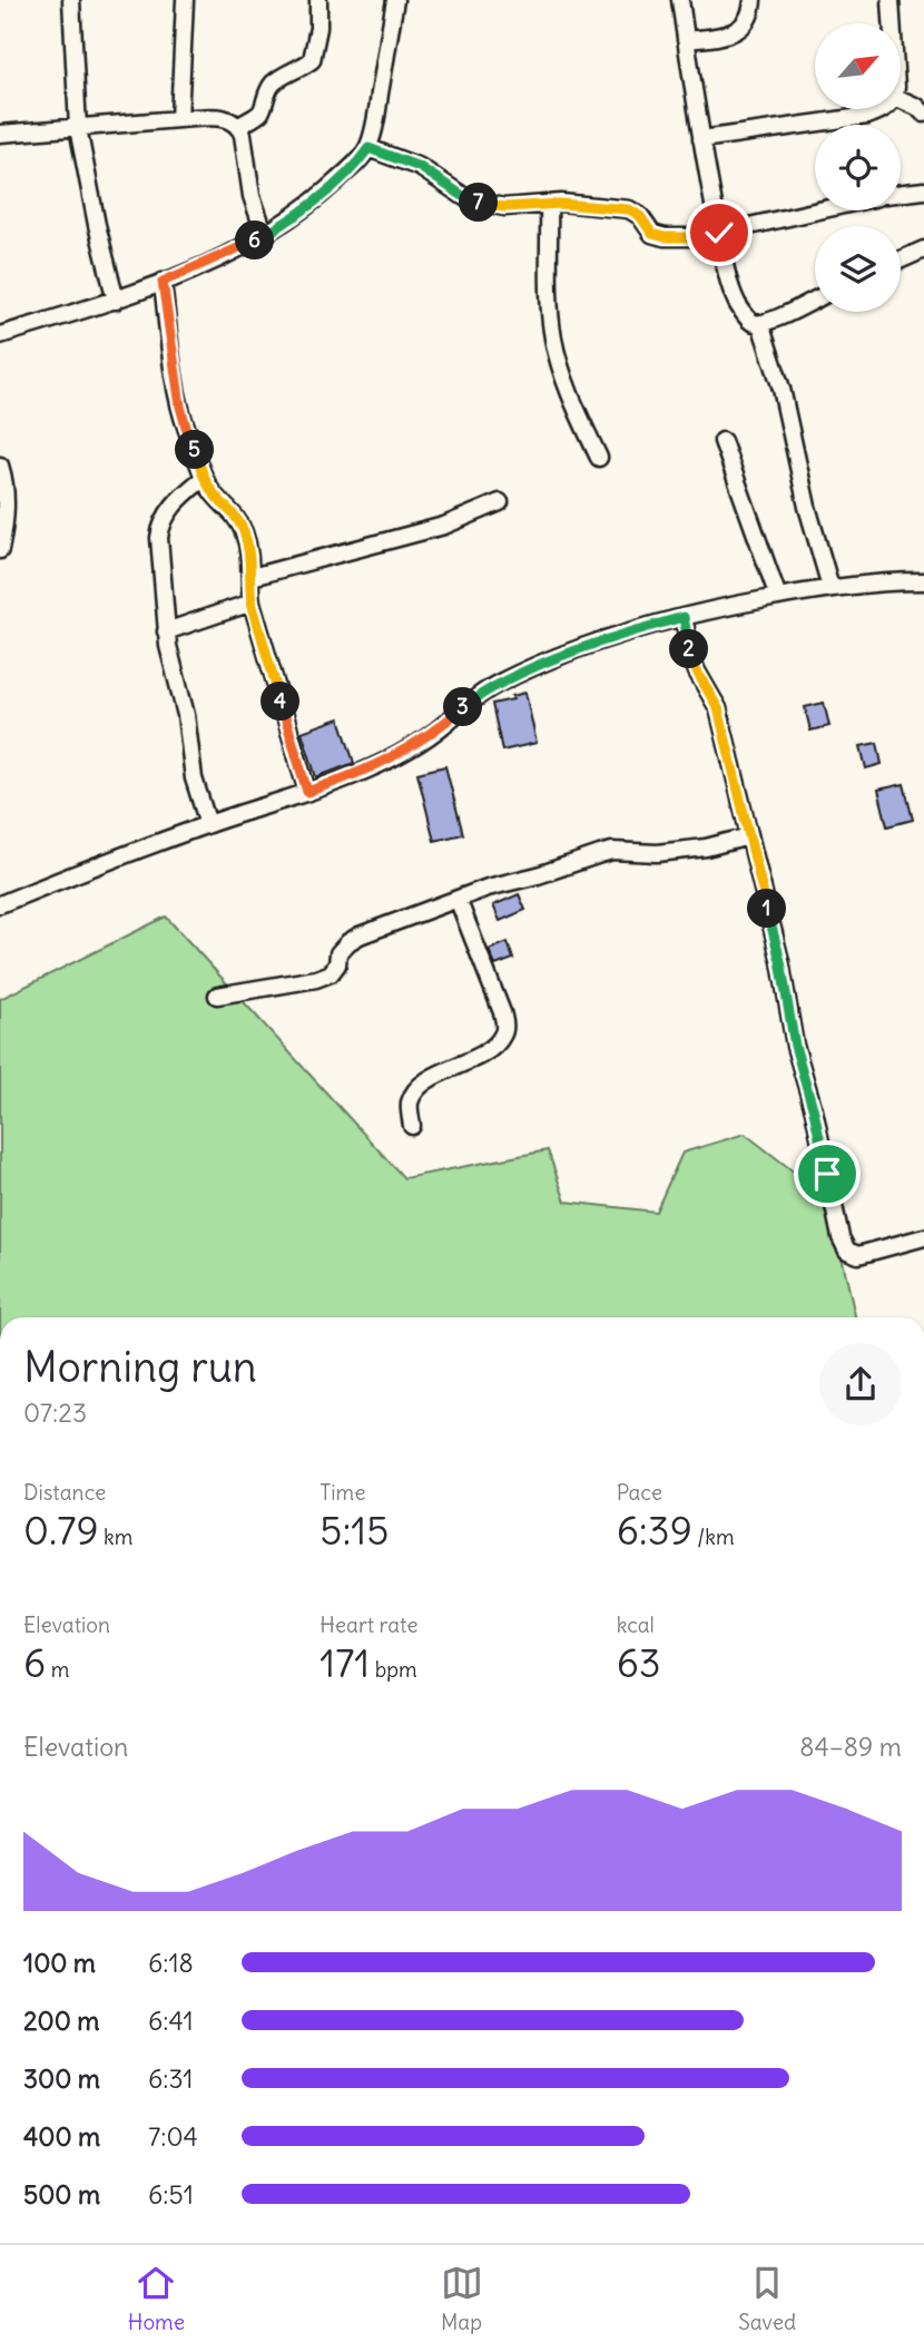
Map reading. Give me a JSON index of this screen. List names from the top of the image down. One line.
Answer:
{"north":"top right","page":{"pins":["7","6","5","2","4","3","1"],"heading":["Morning run","07:23"],"stats":[["Distance","0.79 km"],["Time","5:15"],["Pace","6:39 /km"],["Elevation","6 m"],["Heart rate","171 bpm"],["kcal","63"]],"chart":["Elevation","84–89 m"],"list":[{"name":"100 m","note":"6:18"},{"name":"200 m","note":"6:41"},{"name":"300 m","note":"6:31"},{"name":"400 m","note":"7:04"},{"name":"500 m","note":"6:51"}],"tabs":["Home","Map","Saved"]}}
